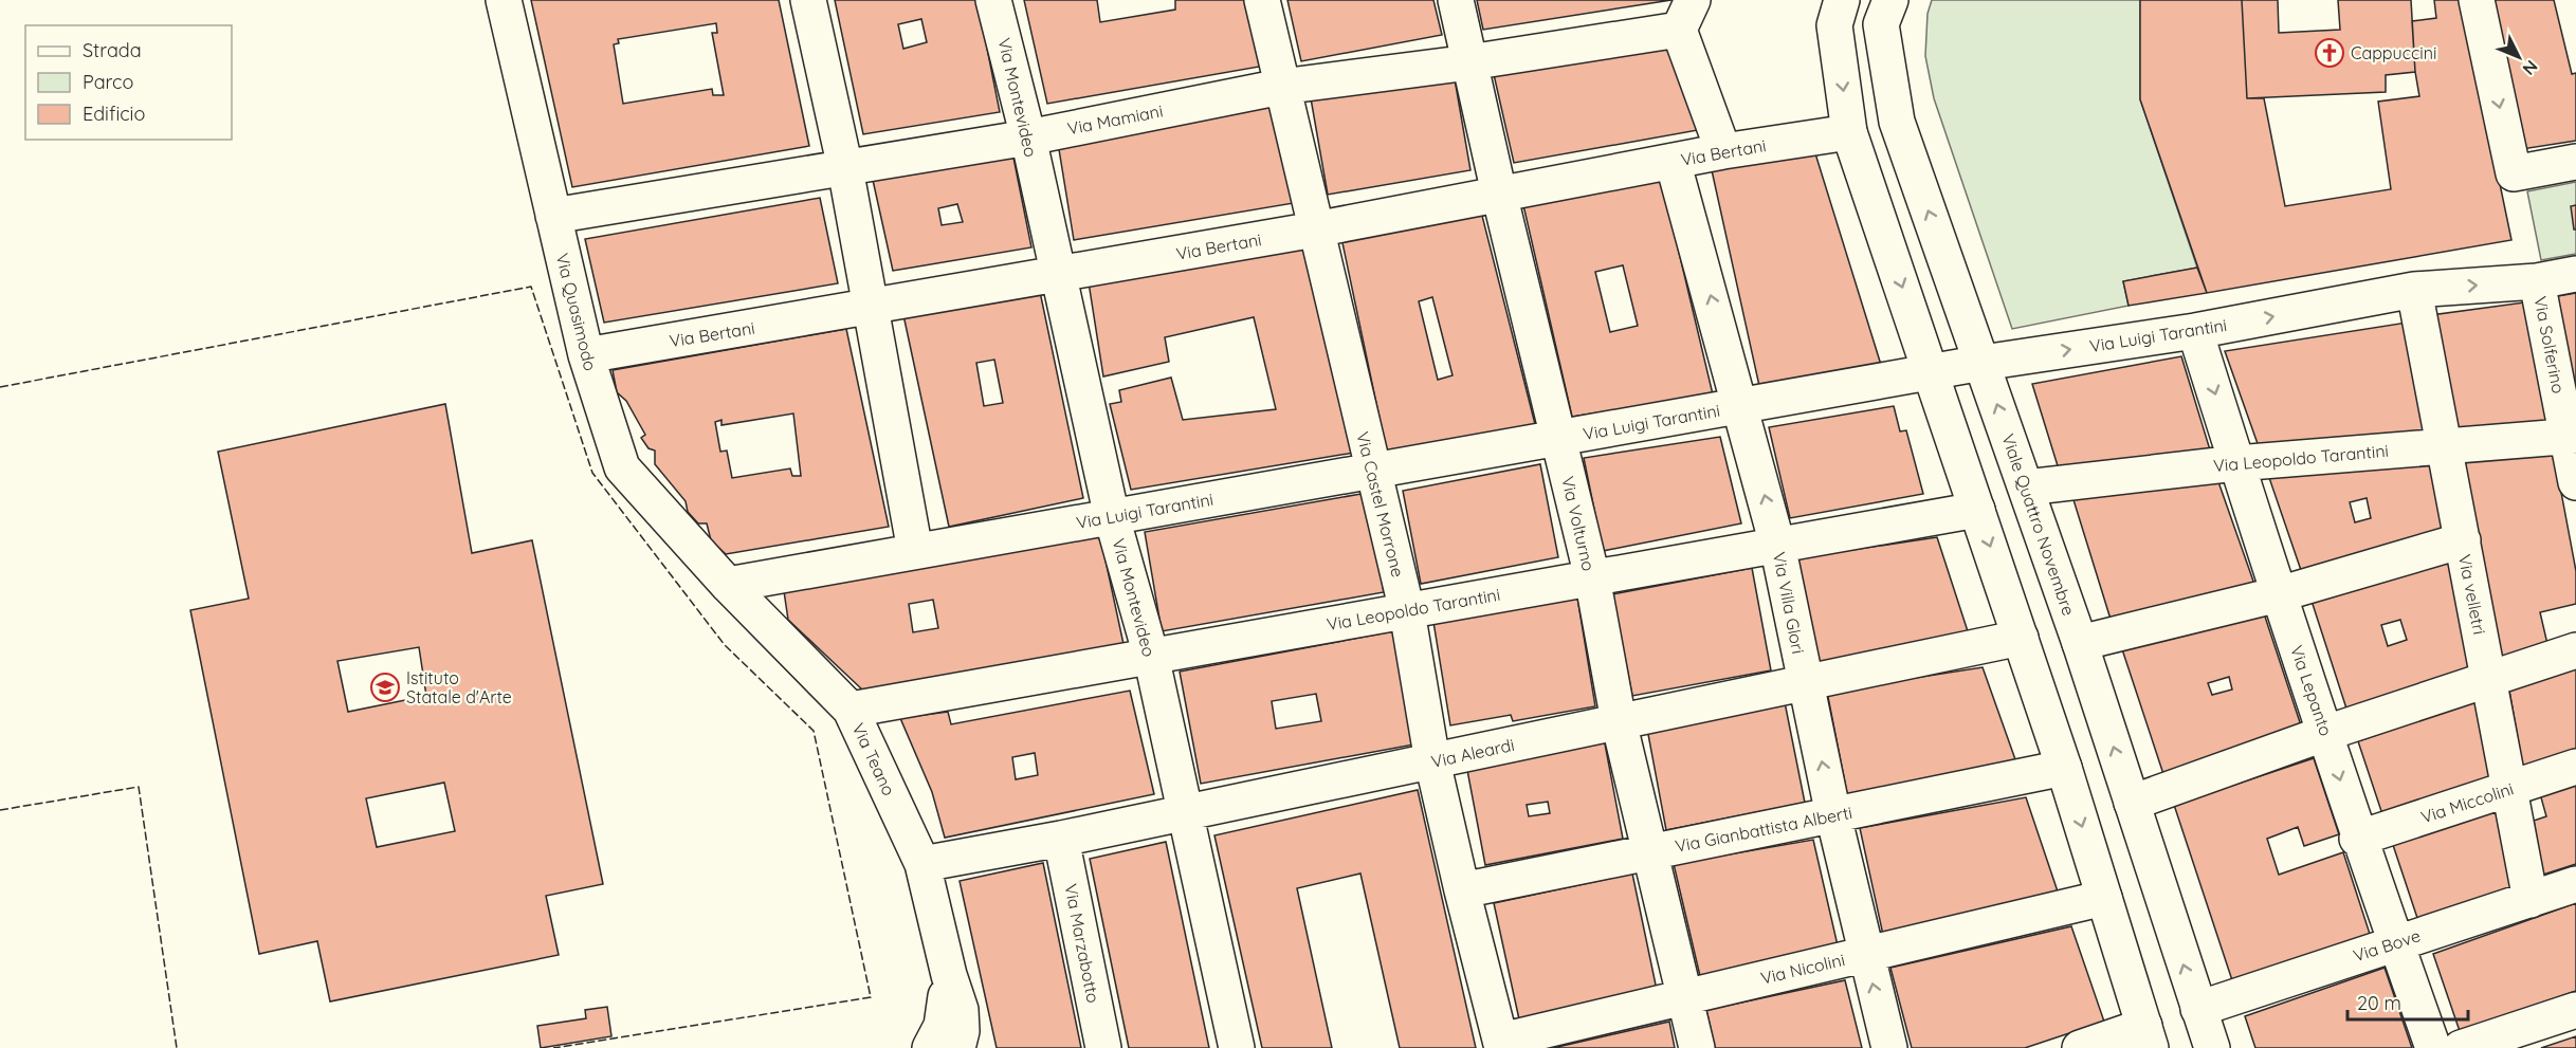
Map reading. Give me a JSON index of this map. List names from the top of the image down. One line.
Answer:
{"streets":{"street":["Via Montevideo","Via Mamiani","Via Bertani","Via Quasimodo","Via Luigi Tarantini","Via Solferino","Via Leopoldo Tarantini","Via Castel Morrone","Via Volturno","Viale Quattro Novembre","Via velletri","Via Villa Glori","Via Lepanto","Via Aleardi","Via Teano","Via Miccolini","Via Gianbattista Alberti","Via Marzabotto","Via Bove","Via Nicolini"]},"crossings":[["Via Montevideo","Via Mamiani"],["Via Montevideo","Via Bertani"],["Via Montevideo","Via Luigi Tarantini"],["Via Montevideo","Via Leopoldo Tarantini"],["Via Montevideo","Via Aleardi"],["Via Mamiani","Via Quasimodo"],["Via Mamiani","Via Castel Morrone"],["Via Mamiani","Via Volturno"],["Via Bertani","Via Quasimodo"],["Via Bertani","Via Castel Morrone"],["Via Bertani","Via Volturno"],["Via Bertani","Via Villa Glori"],["Via Quasimodo","Via Luigi Tarantini"],["Via Quasimodo","Via Teano"],["Via Luigi Tarantini","Via Solferino"],["Via Luigi Tarantini","Via Castel Morrone"],["Via Luigi Tarantini","Via Volturno"],["Via Luigi Tarantini","Viale Quattro Novembre"],["Via Luigi Tarantini","Via velletri"],["Via Luigi Tarantini","Via Villa Glori"],["Via Luigi Tarantini","Via Lepanto"],["Via Luigi Tarantini","Via Teano"],["Via Solferino","Via Leopoldo Tarantini"],["Via Leopoldo Tarantini","Via Castel Morrone"],["Via Leopoldo Tarantini","Via Volturno"],["Via Leopoldo Tarantini","Viale Quattro Novembre"],["Via Leopoldo Tarantini","Via velletri"],["Via Leopoldo Tarantini","Via Villa Glori"],["Via Leopoldo Tarantini","Via Lepanto"],["Via Leopoldo Tarantini","Via Teano"],["Via Castel Morrone","Via Aleardi"],["Via Castel Morrone","Via Gianbattista Alberti"],["Via Castel Morrone","Via Nicolini"],["Via Volturno","Via Aleardi"],["Via Volturno","Via Gianbattista Alberti"],["Via Volturno","Via Nicolini"],["Viale Quattro Novembre","Via Bove"],["Via velletri","Via Miccolini"],["Via velletri","Via Bove"],["Via Villa Glori","Via Aleardi"],["Via Villa Glori","Via Gianbattista Alberti"],["Via Villa Glori","Via Nicolini"],["Via Lepanto","Via Miccolini"],["Via Lepanto","Via Bove"],["Via Aleardi","Via Teano"],["Via Aleardi","Via Marzabotto"]],"places":{"church":["Cappuccini"],"school or university":["Istituto Statale d'Arte"]},"legend":["Strada","Parco","Edificio"],"scale_bar":"20 m","north":"bottom right"}
